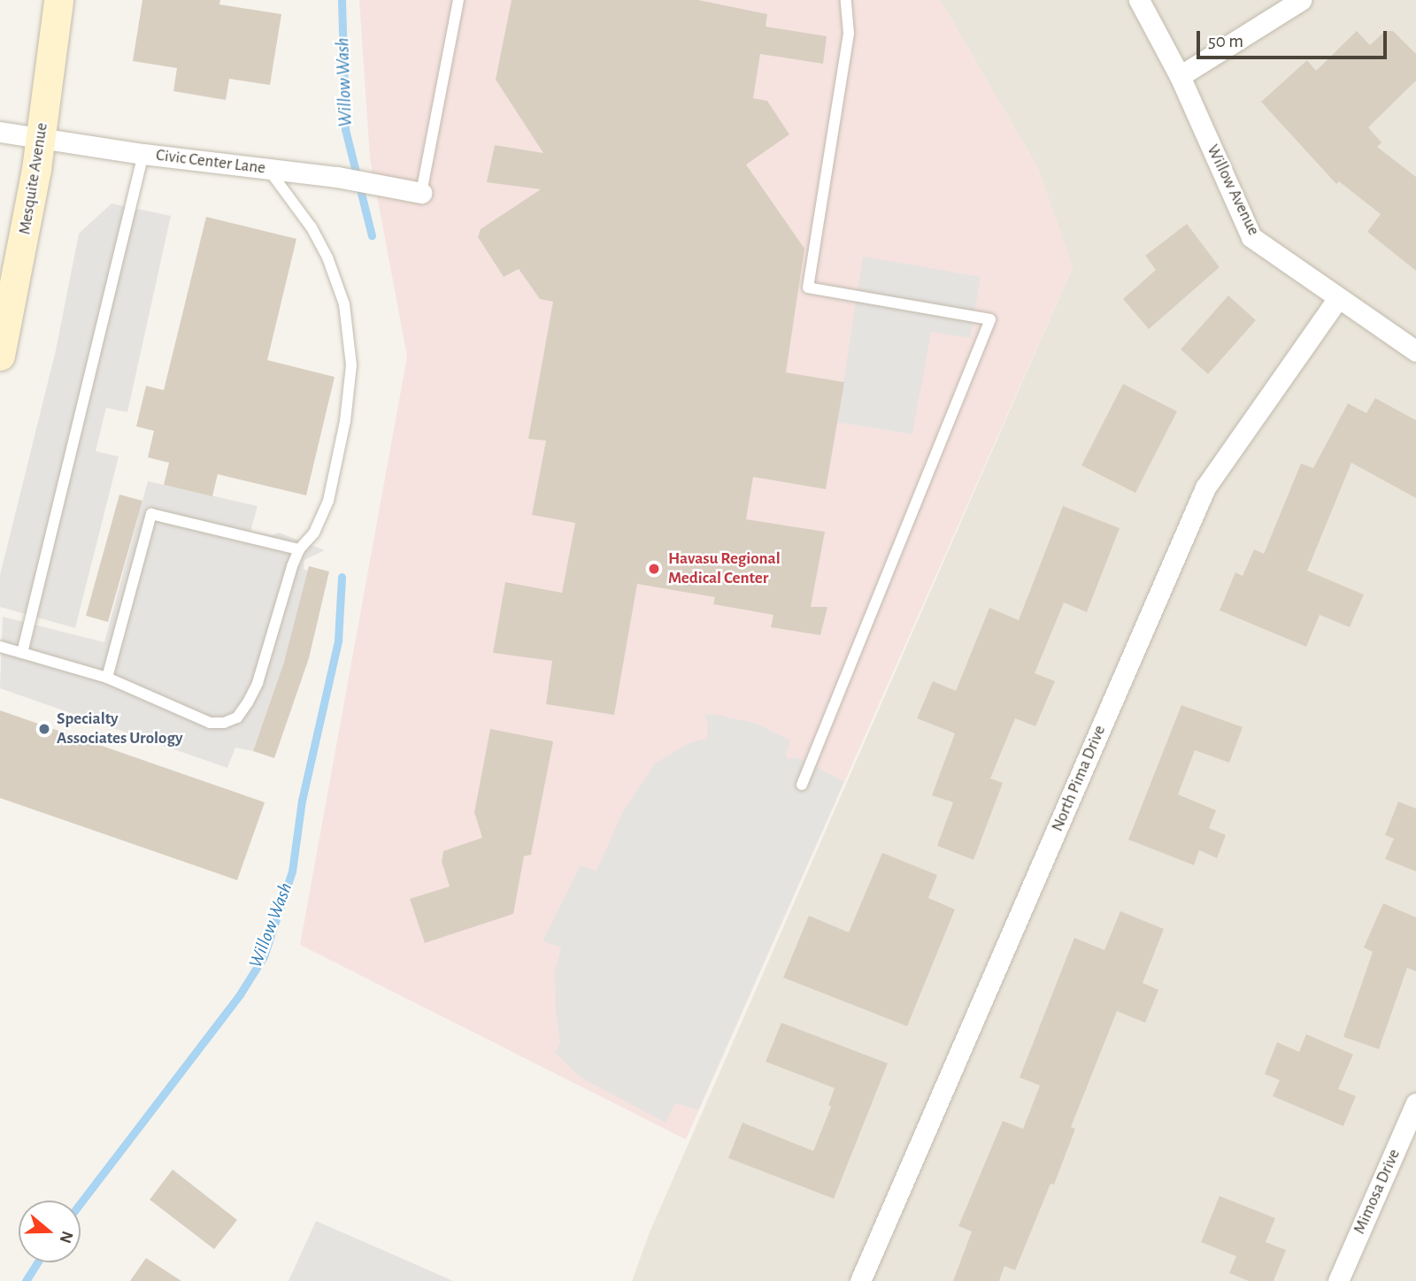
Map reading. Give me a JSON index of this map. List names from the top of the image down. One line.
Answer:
{"streets":{"street":["Civic Center Lane","Mesquite Avenue","Willow Avenue","North Pima Drive","Mimosa Drive"]},"crossings":[["Civic Center Lane","Mesquite Avenue"],["Willow Avenue","North Pima Drive"]],"water":["Willow Wash"],"places":["Havasu Regional Medical Center","Specialty Associates Urology"],"scale_bar":"50 m","north":"right"}
